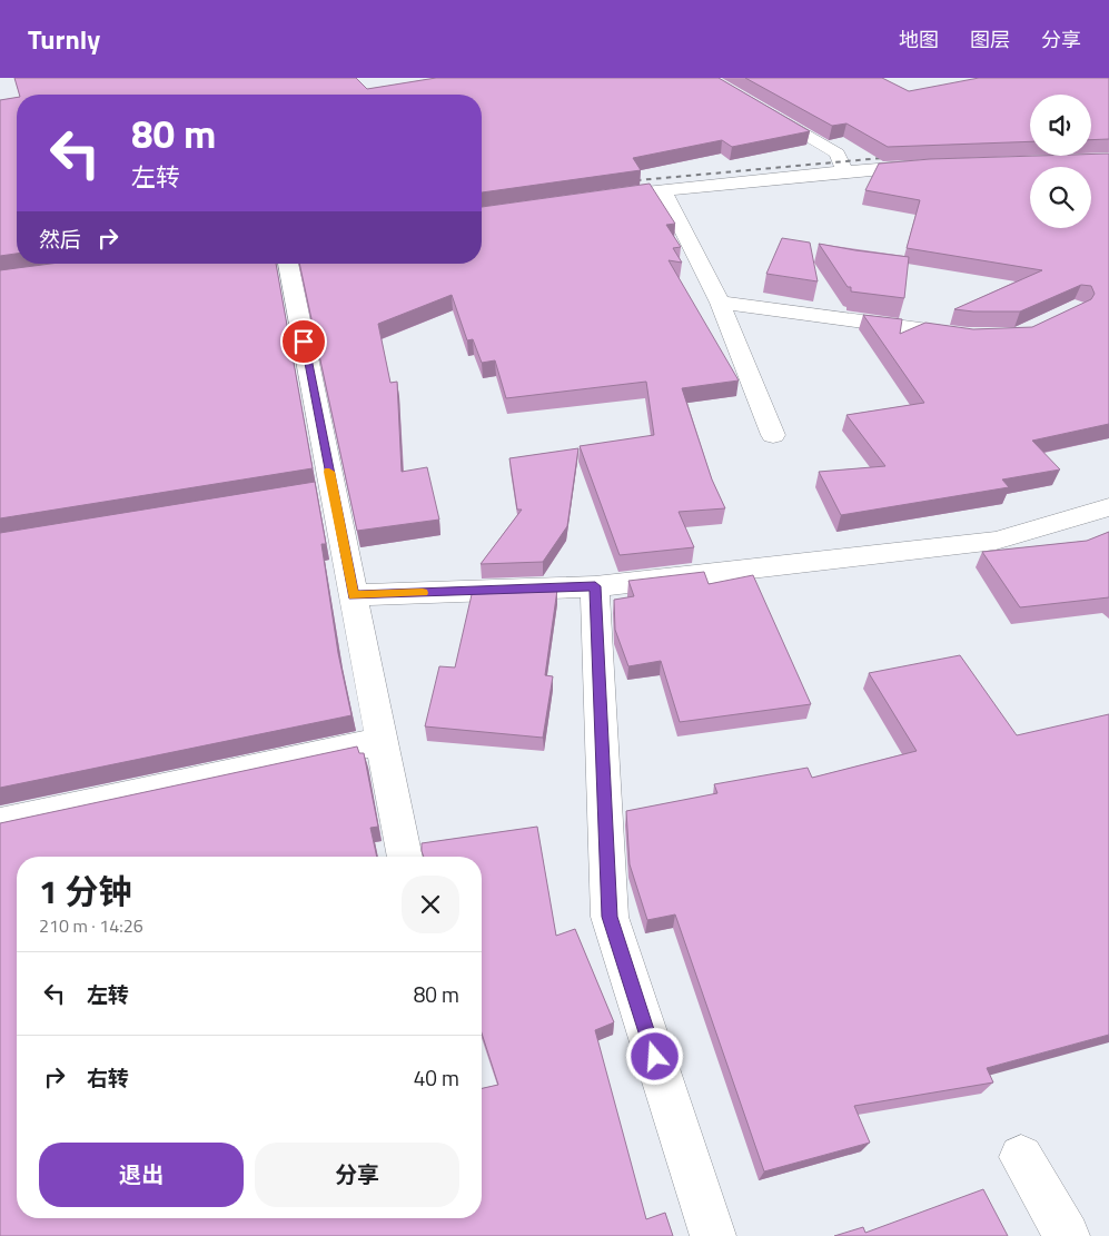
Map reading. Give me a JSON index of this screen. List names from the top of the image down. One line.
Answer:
{"page":{"header":"Turnly","nav":["地图","图层","分享"],"turn":["80 m","左转"],"then":"然后","heading":["1 分钟","210 m · 14:26"],"list":[{"name":"左转","value":"80 m"},{"name":"右转","value":"40 m"}],"buttons":["退出","分享"]}}
